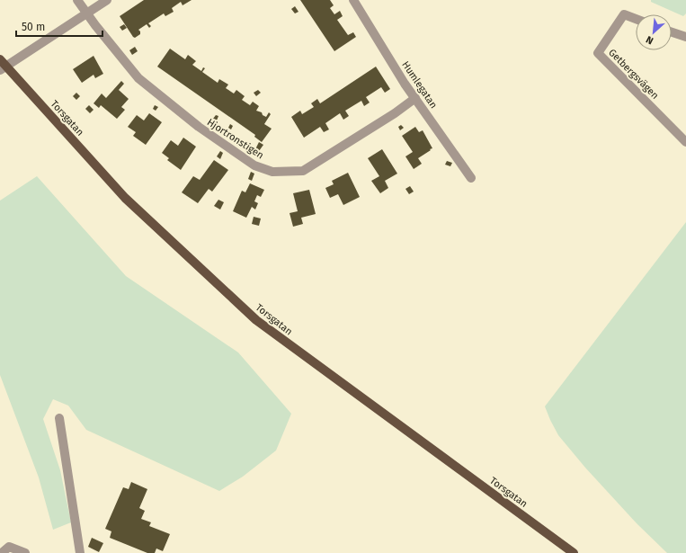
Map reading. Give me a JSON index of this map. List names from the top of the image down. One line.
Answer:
{"streets":{"main road":["Torsgatan"],"street":["Getbergsvägen","Humlegatan","Hjortronstigen"]},"crossings":[["Humlegatan","Hjortronstigen"]],"scale_bar":"50 m","north":"bottom left"}
